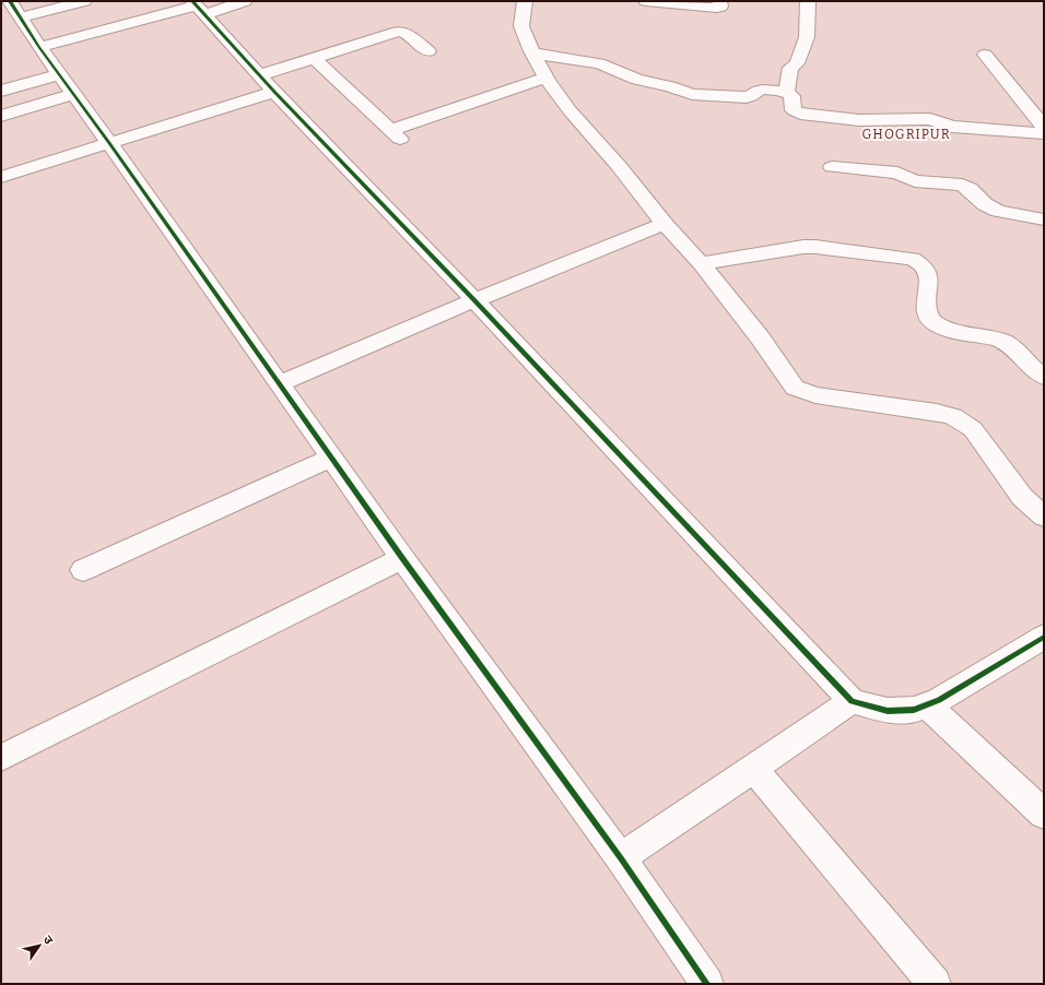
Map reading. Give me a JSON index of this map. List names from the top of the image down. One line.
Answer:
{"districts":["GHOGRIPUR"],"north":"top right"}
